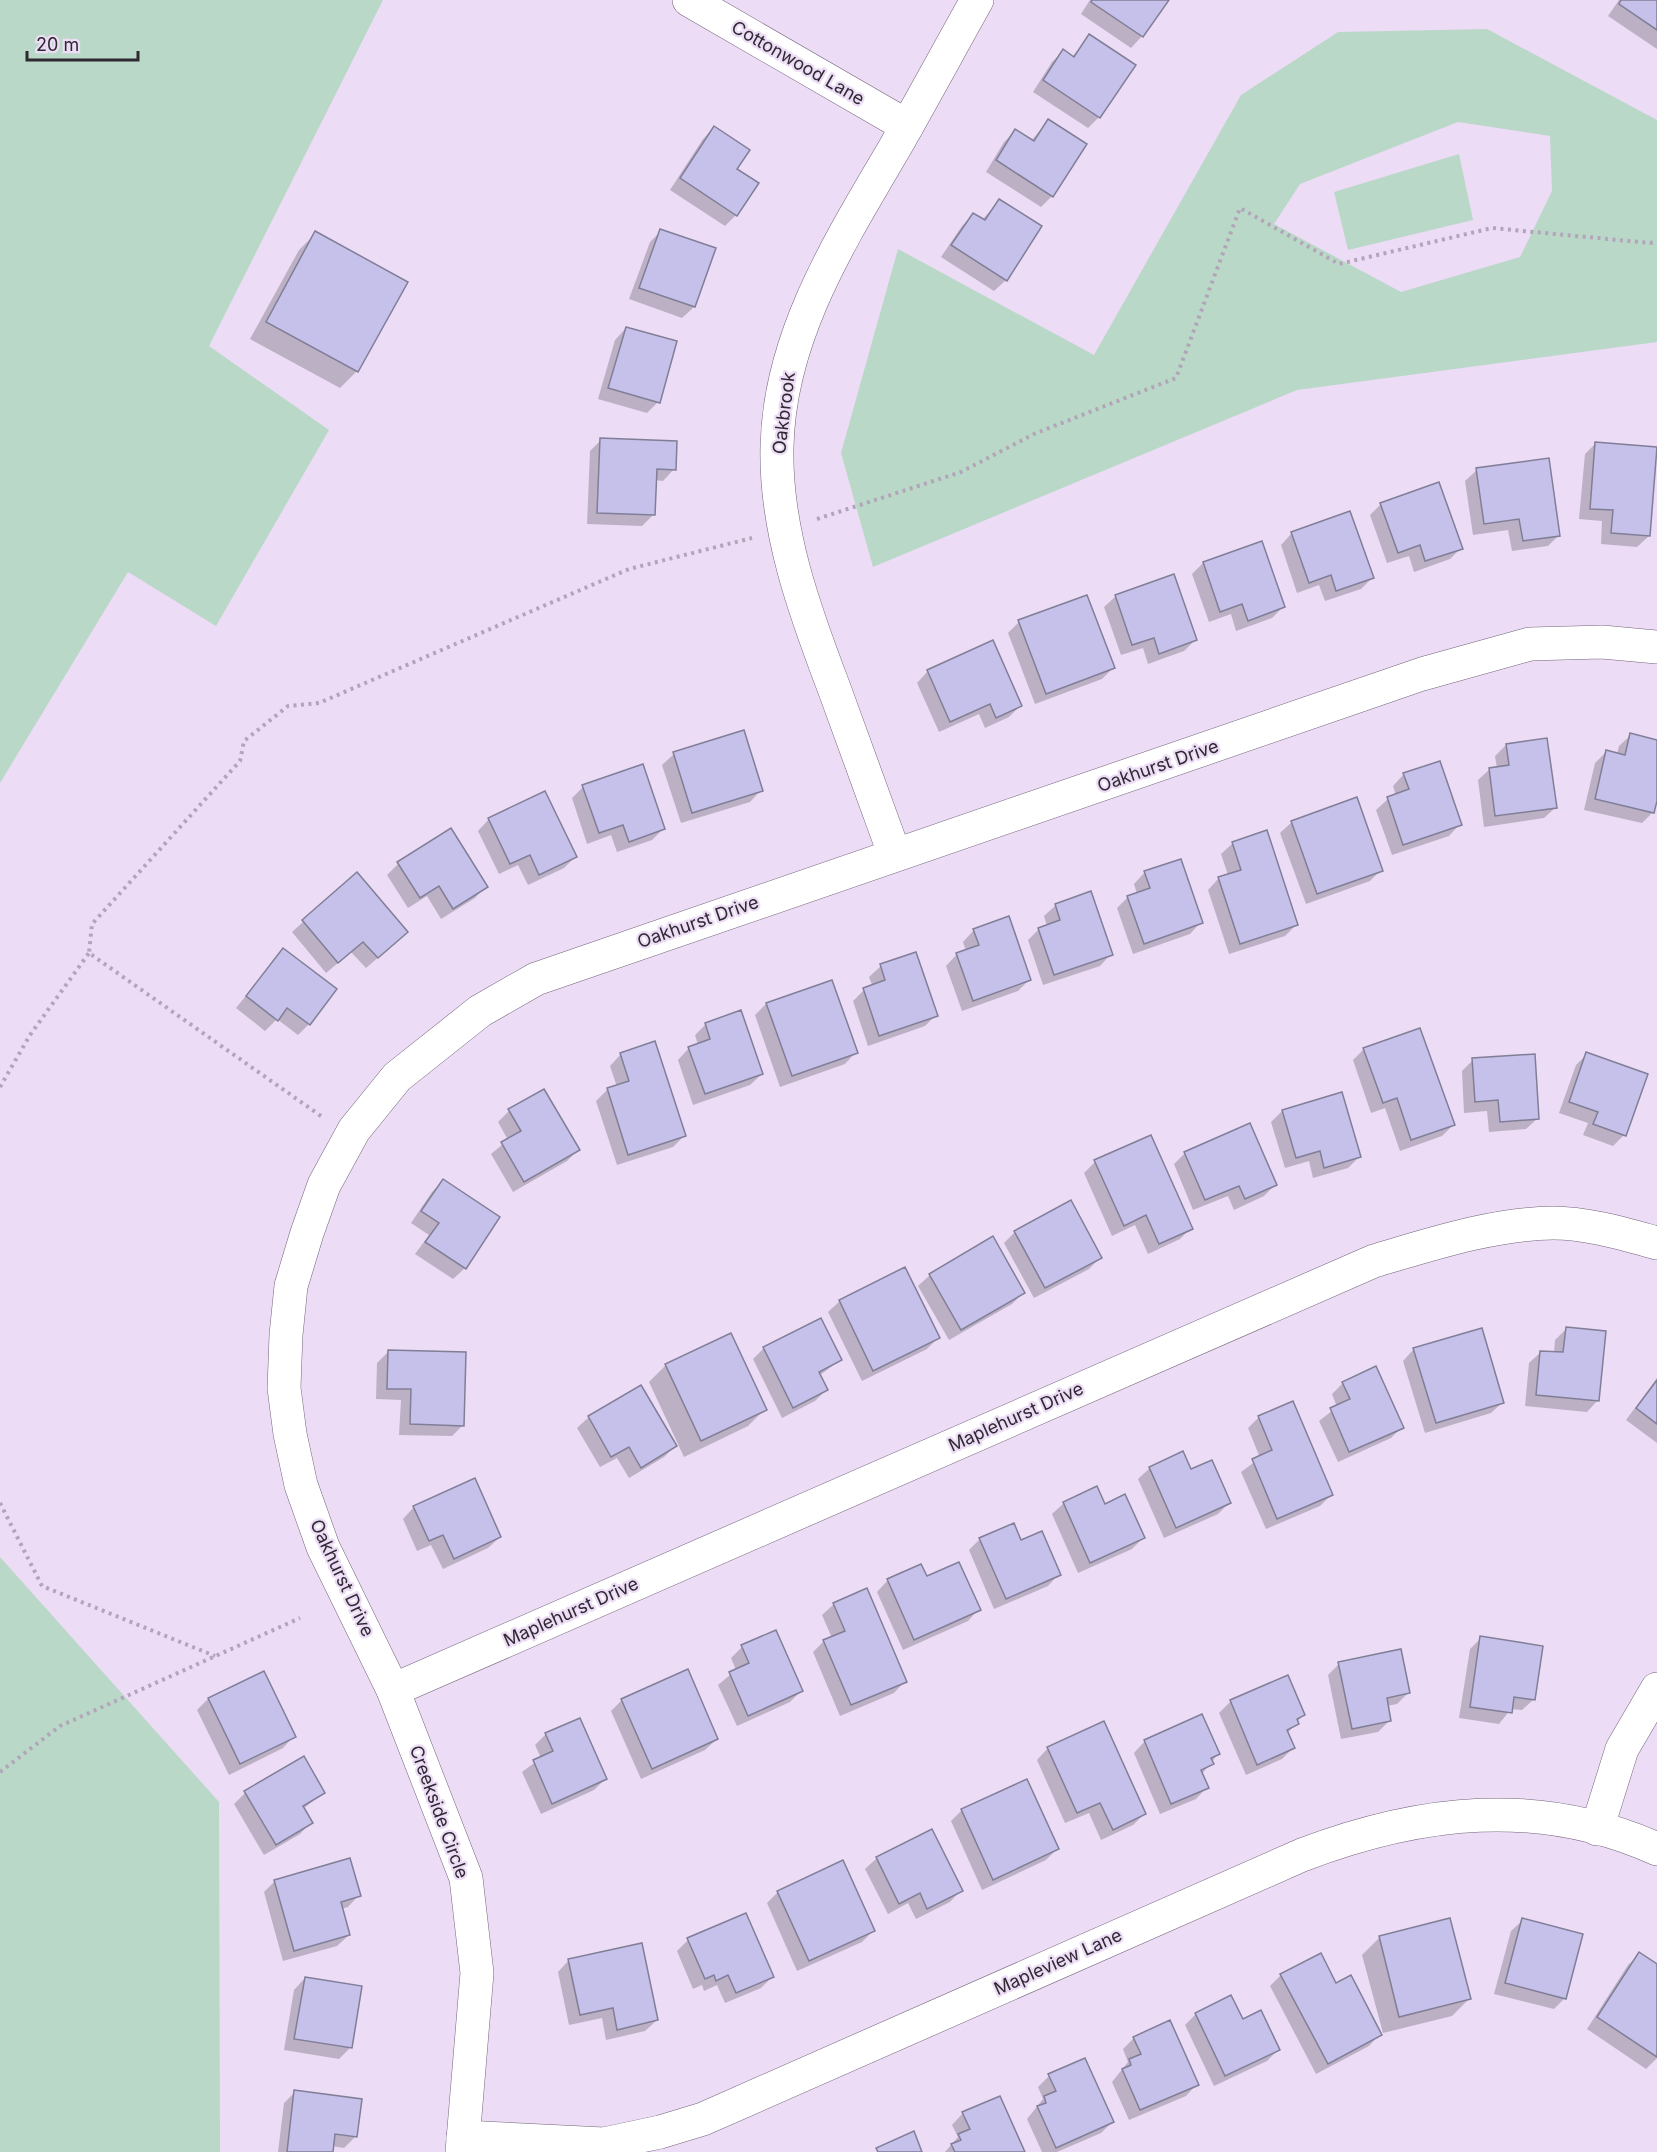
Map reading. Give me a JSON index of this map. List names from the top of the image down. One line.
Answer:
{"streets":{"street":["Cottonwood Lane","Oakbrook","Oakhurst Drive","Maplehurst Drive","Creekside Circle","Mapleview Lane"]},"crossings":[["Cottonwood Lane","Oakbrook"],["Oakbrook","Oakhurst Drive"],["Oakhurst Drive","Maplehurst Drive"],["Oakhurst Drive","Creekside Circle"],["Maplehurst Drive","Creekside Circle"],["Creekside Circle","Mapleview Lane"]],"scale_bar":"20 m"}
